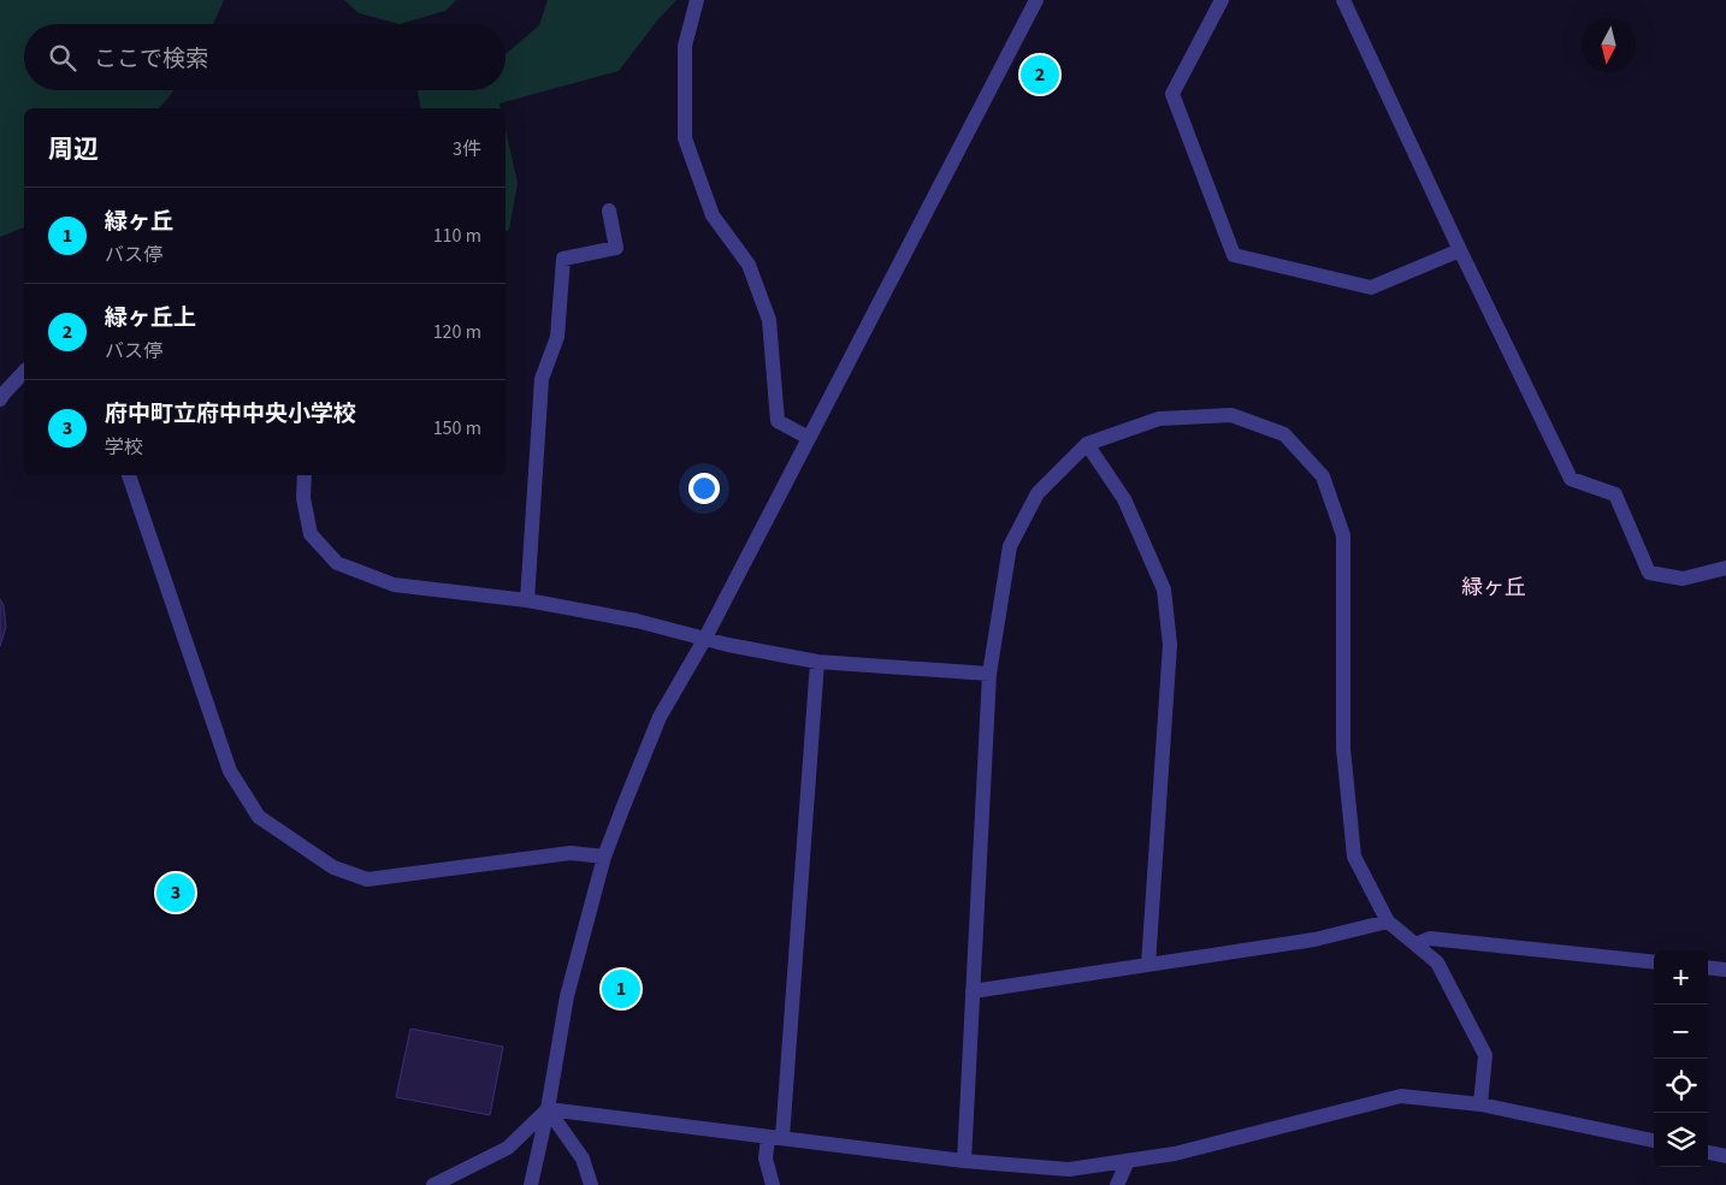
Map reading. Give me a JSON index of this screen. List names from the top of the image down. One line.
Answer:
{"districts":["緑ヶ丘"],"north":"bottom","page":{"search":"ここで検索","pins":["2","3","1"],"heading":["周辺","3件"],"list":[{"mark":"1","name":"緑ヶ丘","note":"バス停","value":"110 m"},{"mark":"2","name":"緑ヶ丘上","note":"バス停","value":"120 m"},{"mark":"3","name":"府中町立府中中央小学校","note":"学校","value":"150 m"}],"map_buttons":["+","−"]}}
